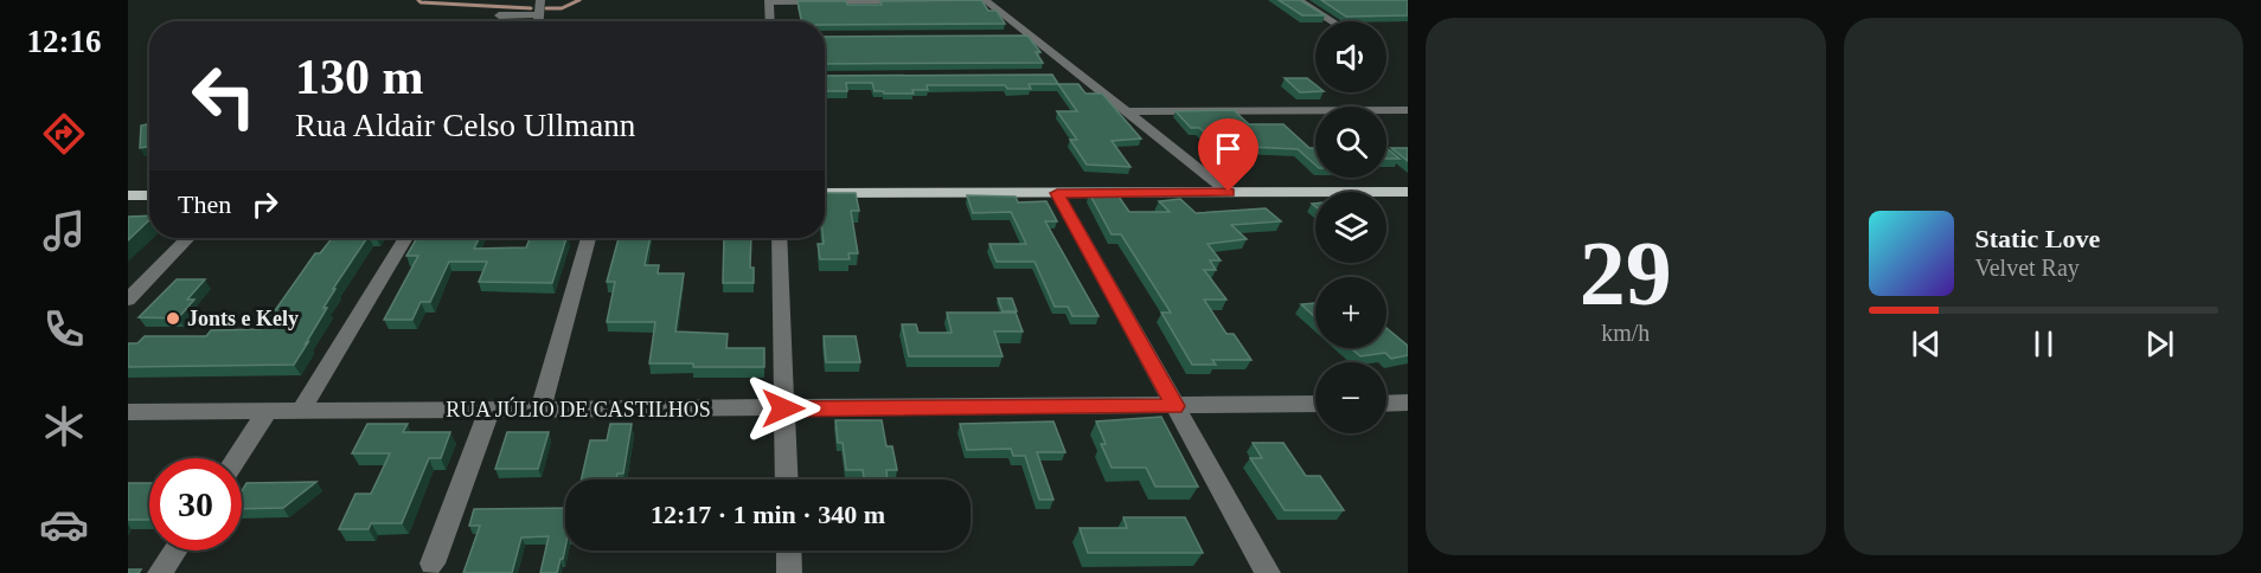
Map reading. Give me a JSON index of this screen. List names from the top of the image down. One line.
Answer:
{"streets":{"street":["RUA JÚLIO DE CASTILHOS"]},"places":["Jonts e Kely"],"page":{"tabs":"12:16","tile":["29","km/h"],"map_buttons":["+","−"],"turn":["130 m","Rua Aldair Celso Ullmann"],"then":"Then","song":["Static Love","Velvet Ray"],"limit":"30","trip":"12:17 · 1 min · 340 m"}}
